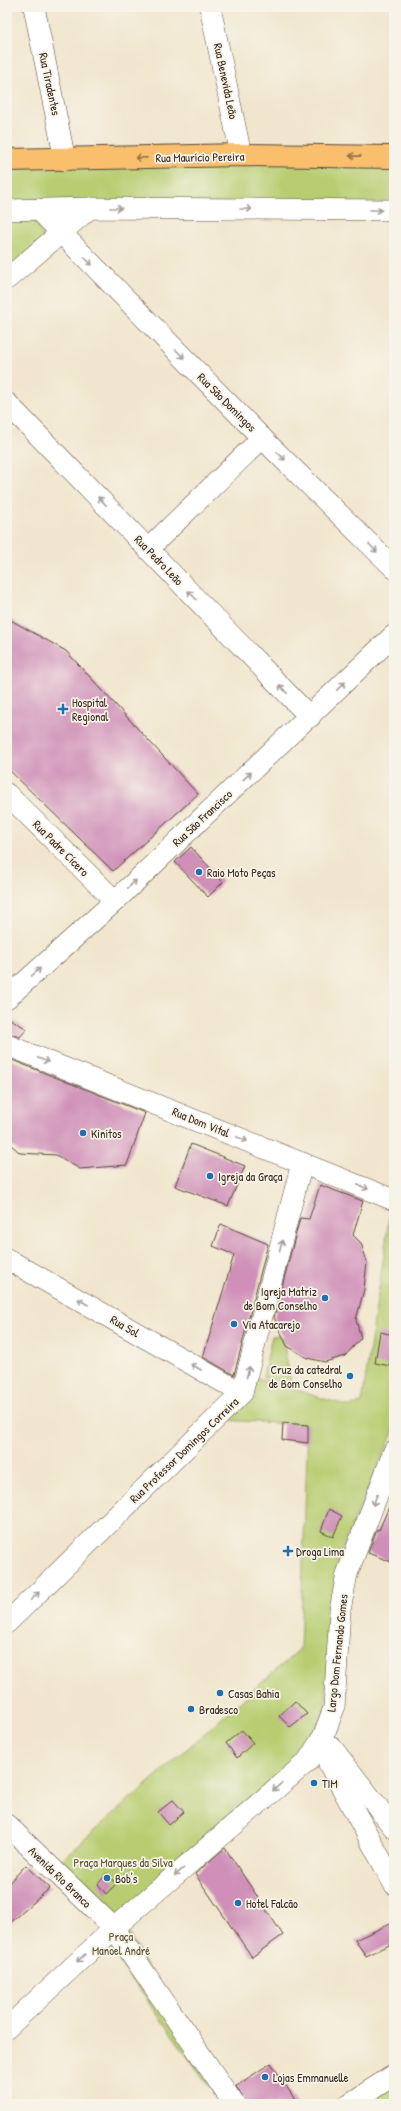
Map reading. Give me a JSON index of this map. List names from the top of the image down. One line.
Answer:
{"streets":{"main road":["Rua Maurício Pereira"],"street":["Rua Benevida Leão","Rua Tiradentes","Rua São Domingos","Rua Pedro Leão","Rua São Francisco","Rua Padre Cícero","Rua Dom Vital","Rua Sol","Rua Professor Domingos Correira","Largo Dom Fernando Gomes","Avenida Rio Branco"]},"crossings":[["Rua Benevida Leão","Rua Maurício Pereira"],["Rua Tiradentes","Rua Maurício Pereira"],["Rua Pedro Leão","Rua São Francisco"],["Rua São Francisco","Rua Padre Cícero"],["Rua Dom Vital","Rua Professor Domingos Correira"],["Rua Sol","Rua Professor Domingos Correira"],["Largo Dom Fernando Gomes","Avenida Rio Branco"]],"one_way":["Rua Maurício Pereira","Rua São Domingos","Rua Pedro Leão","Rua São Francisco","Rua Dom Vital","Rua Sol","Rua Professor Domingos Correira","Largo Dom Fernando Gomes"],"parks":["Praça Marques da Silva","Praça Manoel André"],"places":{"health":["Hospital Regional","Droga Lima"],"other":["Raio Moto Peças","Kinitos","Igreja da Graça","Igreja Matriz de Bom Conselho","Via Atacarejo","Cruz da catedral de Bom Conselho","Casas Bahia","Bradesco","TIM","Bob's","Hotel Falcão","Lojas Emmanuelle"]}}
